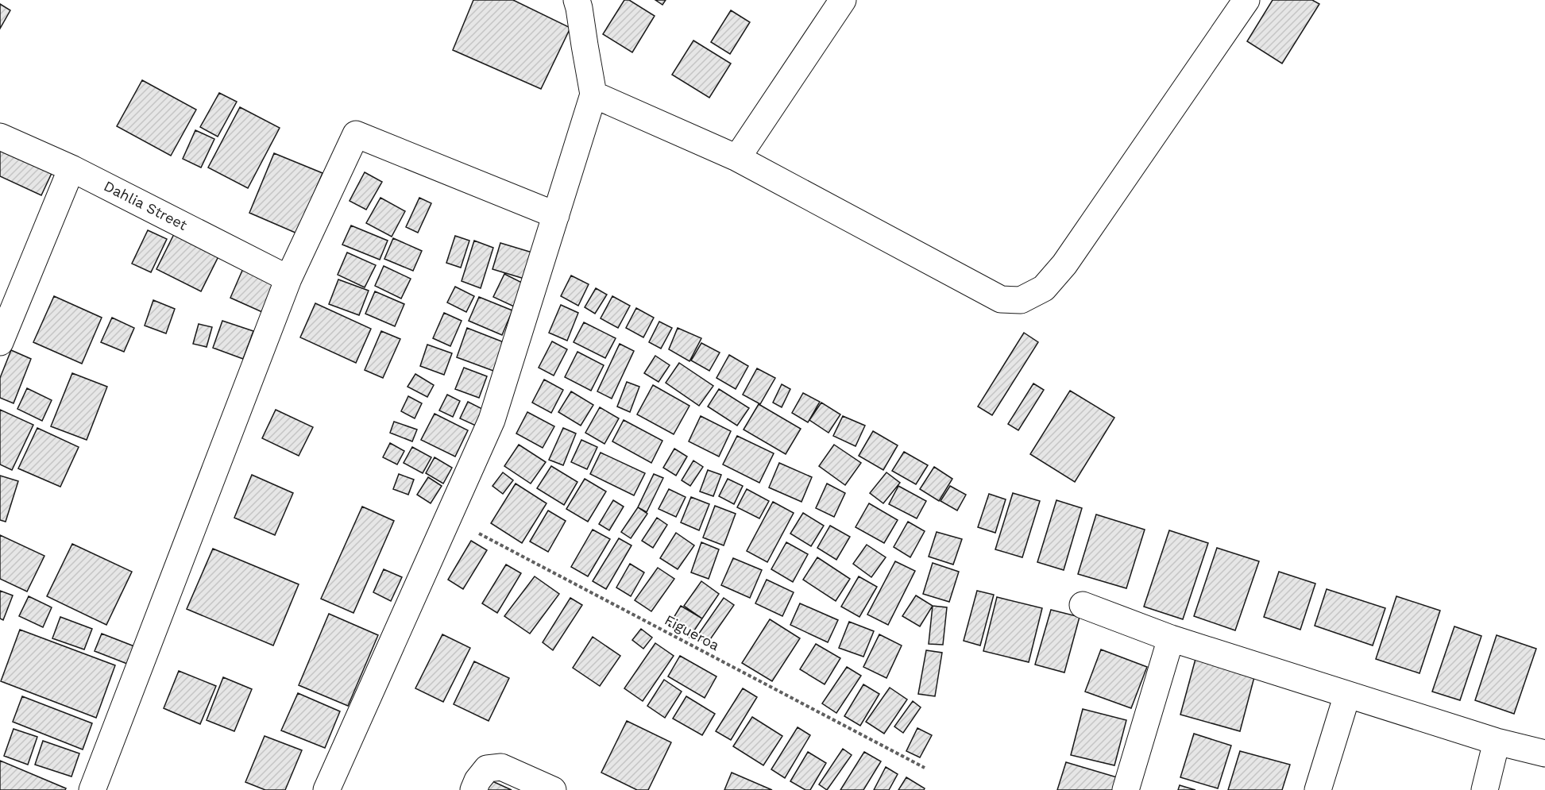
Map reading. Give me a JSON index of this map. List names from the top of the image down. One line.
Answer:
{"streets":{"street":["Dahlia Street"],"path":["Figueroa"]}}
